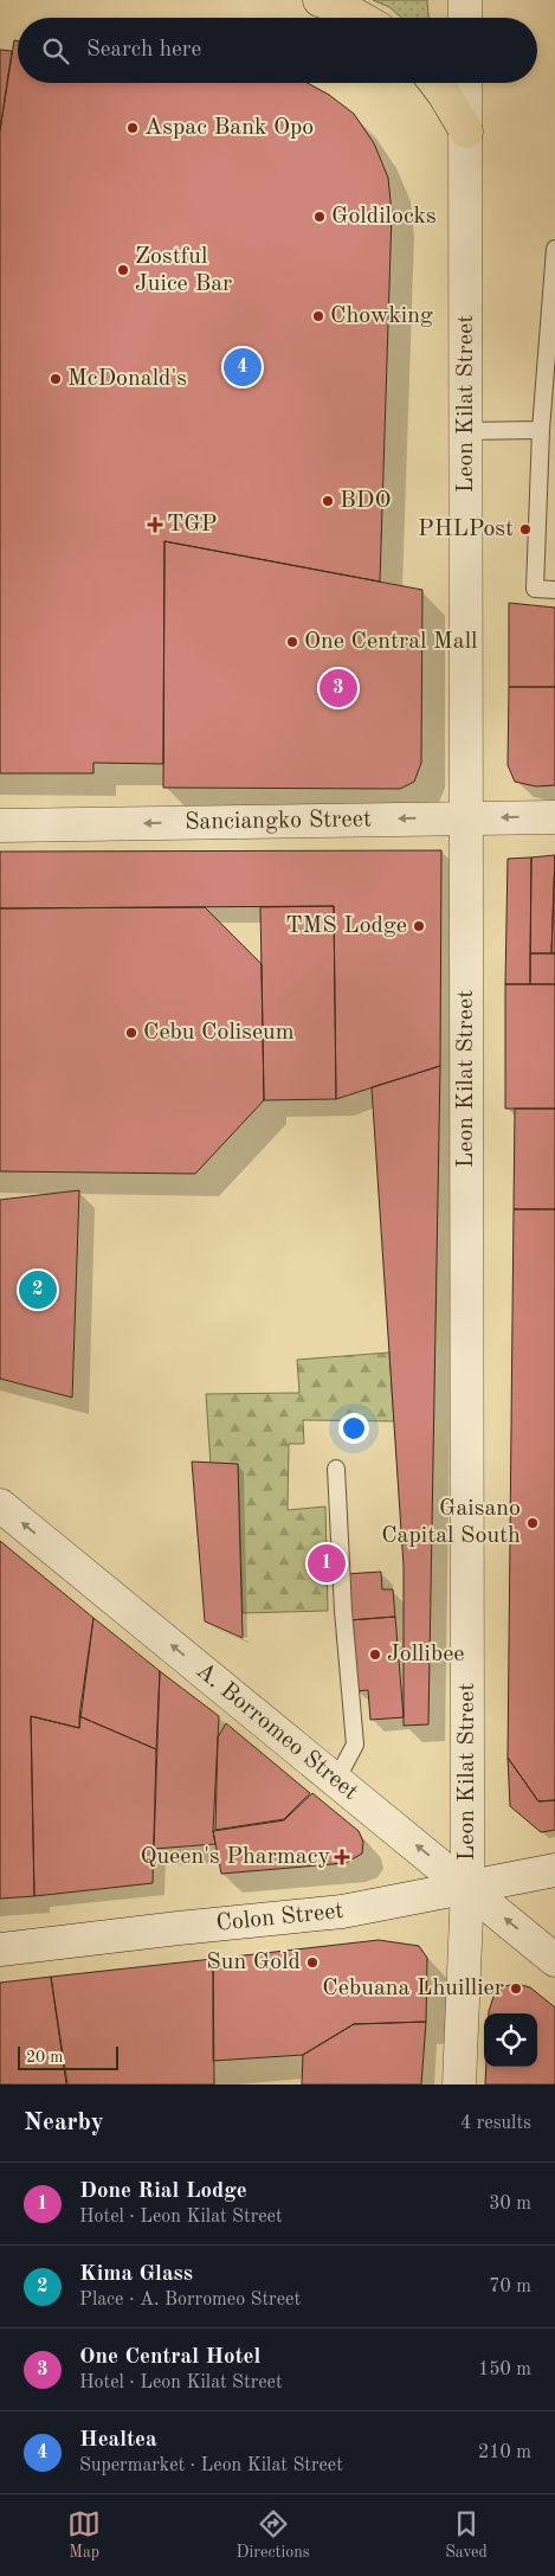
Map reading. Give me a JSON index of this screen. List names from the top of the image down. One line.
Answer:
{"streets":{"street":["Leon Kilat Street","Sanciangko Street","A. Borromeo Street","Colon Street"]},"crossings":[["Leon Kilat Street","Sanciangko Street"],["Leon Kilat Street","A. Borromeo Street"],["Leon Kilat Street","Colon Street"],["A. Borromeo Street","Colon Street"]],"one_way":["Sanciangko Street","A. Borromeo Street"],"places":{"other":["Aspac Bank Opo","Goldilocks","Zostful Juice Bar","Chowking","McDonald's","BDO","PHLPost","One Central Mall","TMS Lodge","Cebu Coliseum","Gaisano Capital South","Jollibee","Sun Gold","Cebuana Lhuillier"],"health":["TGP","Queen's Pharmacy"]},"scale_bar":"20 m","page":{"search":"Search here","pins":["4","3","2","1"],"scale":"20 m","heading":["Nearby","4 results"],"list":[{"mark":"1","name":"Done Rial Lodge","note":"Hotel · Leon Kilat Street","value":"30 m"},{"mark":"2","name":"Kima Glass","note":"Place · A. Borromeo Street","value":"70 m"},{"mark":"3","name":"One Central Hotel","note":"Hotel · Leon Kilat Street","value":"150 m"},{"mark":"4","name":"Healtea","note":"Supermarket · Leon Kilat Street","value":"210 m"}],"nav":["Map","Directions","Saved"]}}
